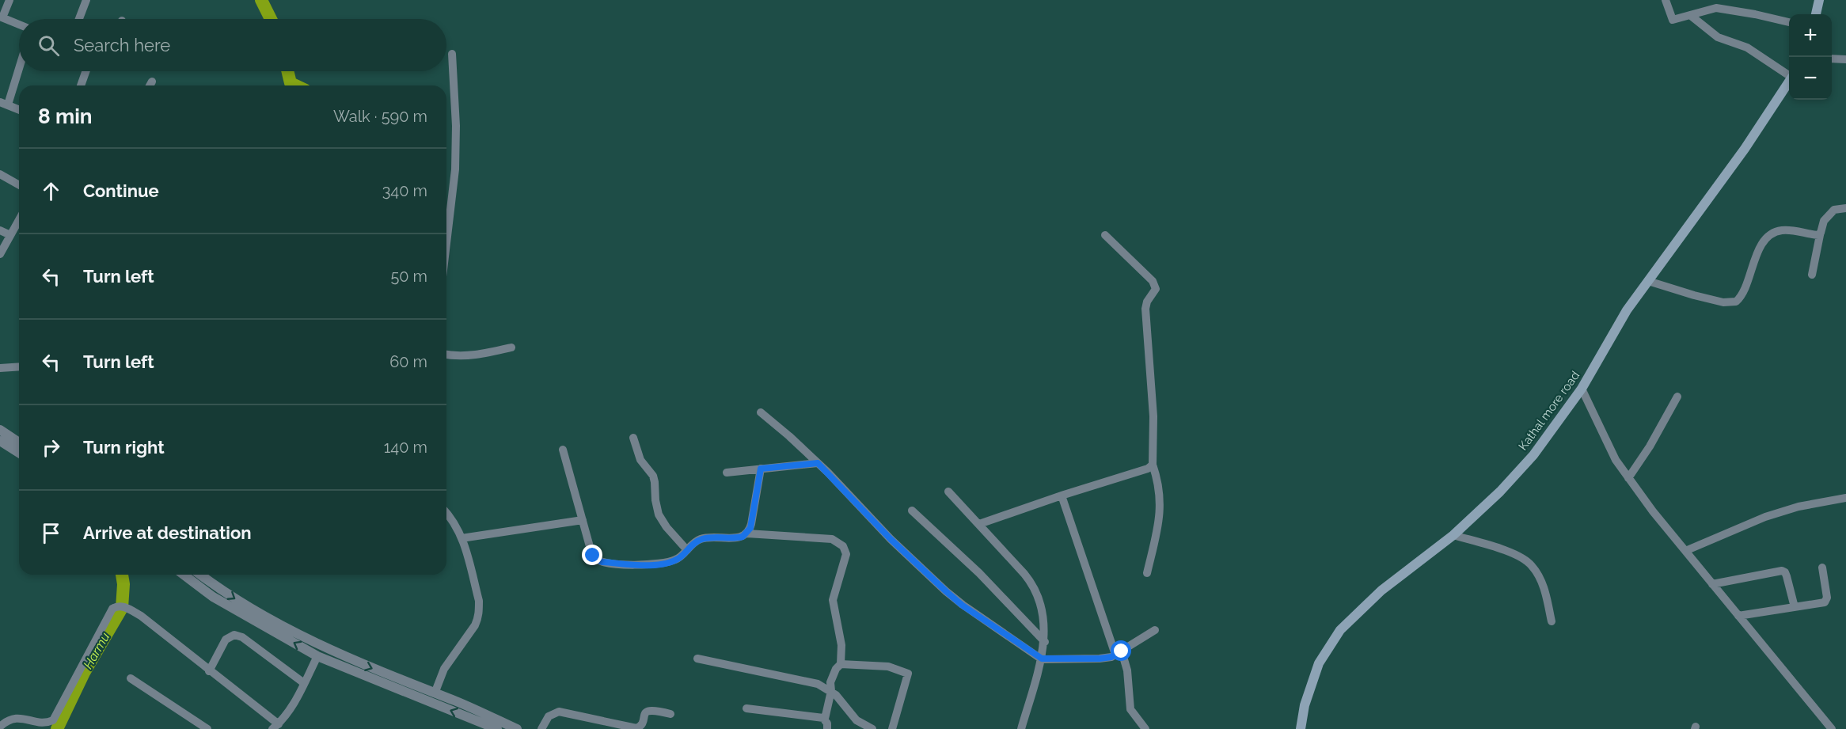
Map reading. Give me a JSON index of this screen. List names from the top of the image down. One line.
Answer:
{"streets":{"main road":["Kathal more road"]},"water":["Harmu"],"page":{"map_buttons":["+","−"],"search":"Search here","heading":["8 min","Walk · 590 m"],"list":[["Continue","340 m"],["Turn left","50 m"],["Turn left","60 m"],["Turn right","140 m"],"Arrive at destination"]}}
